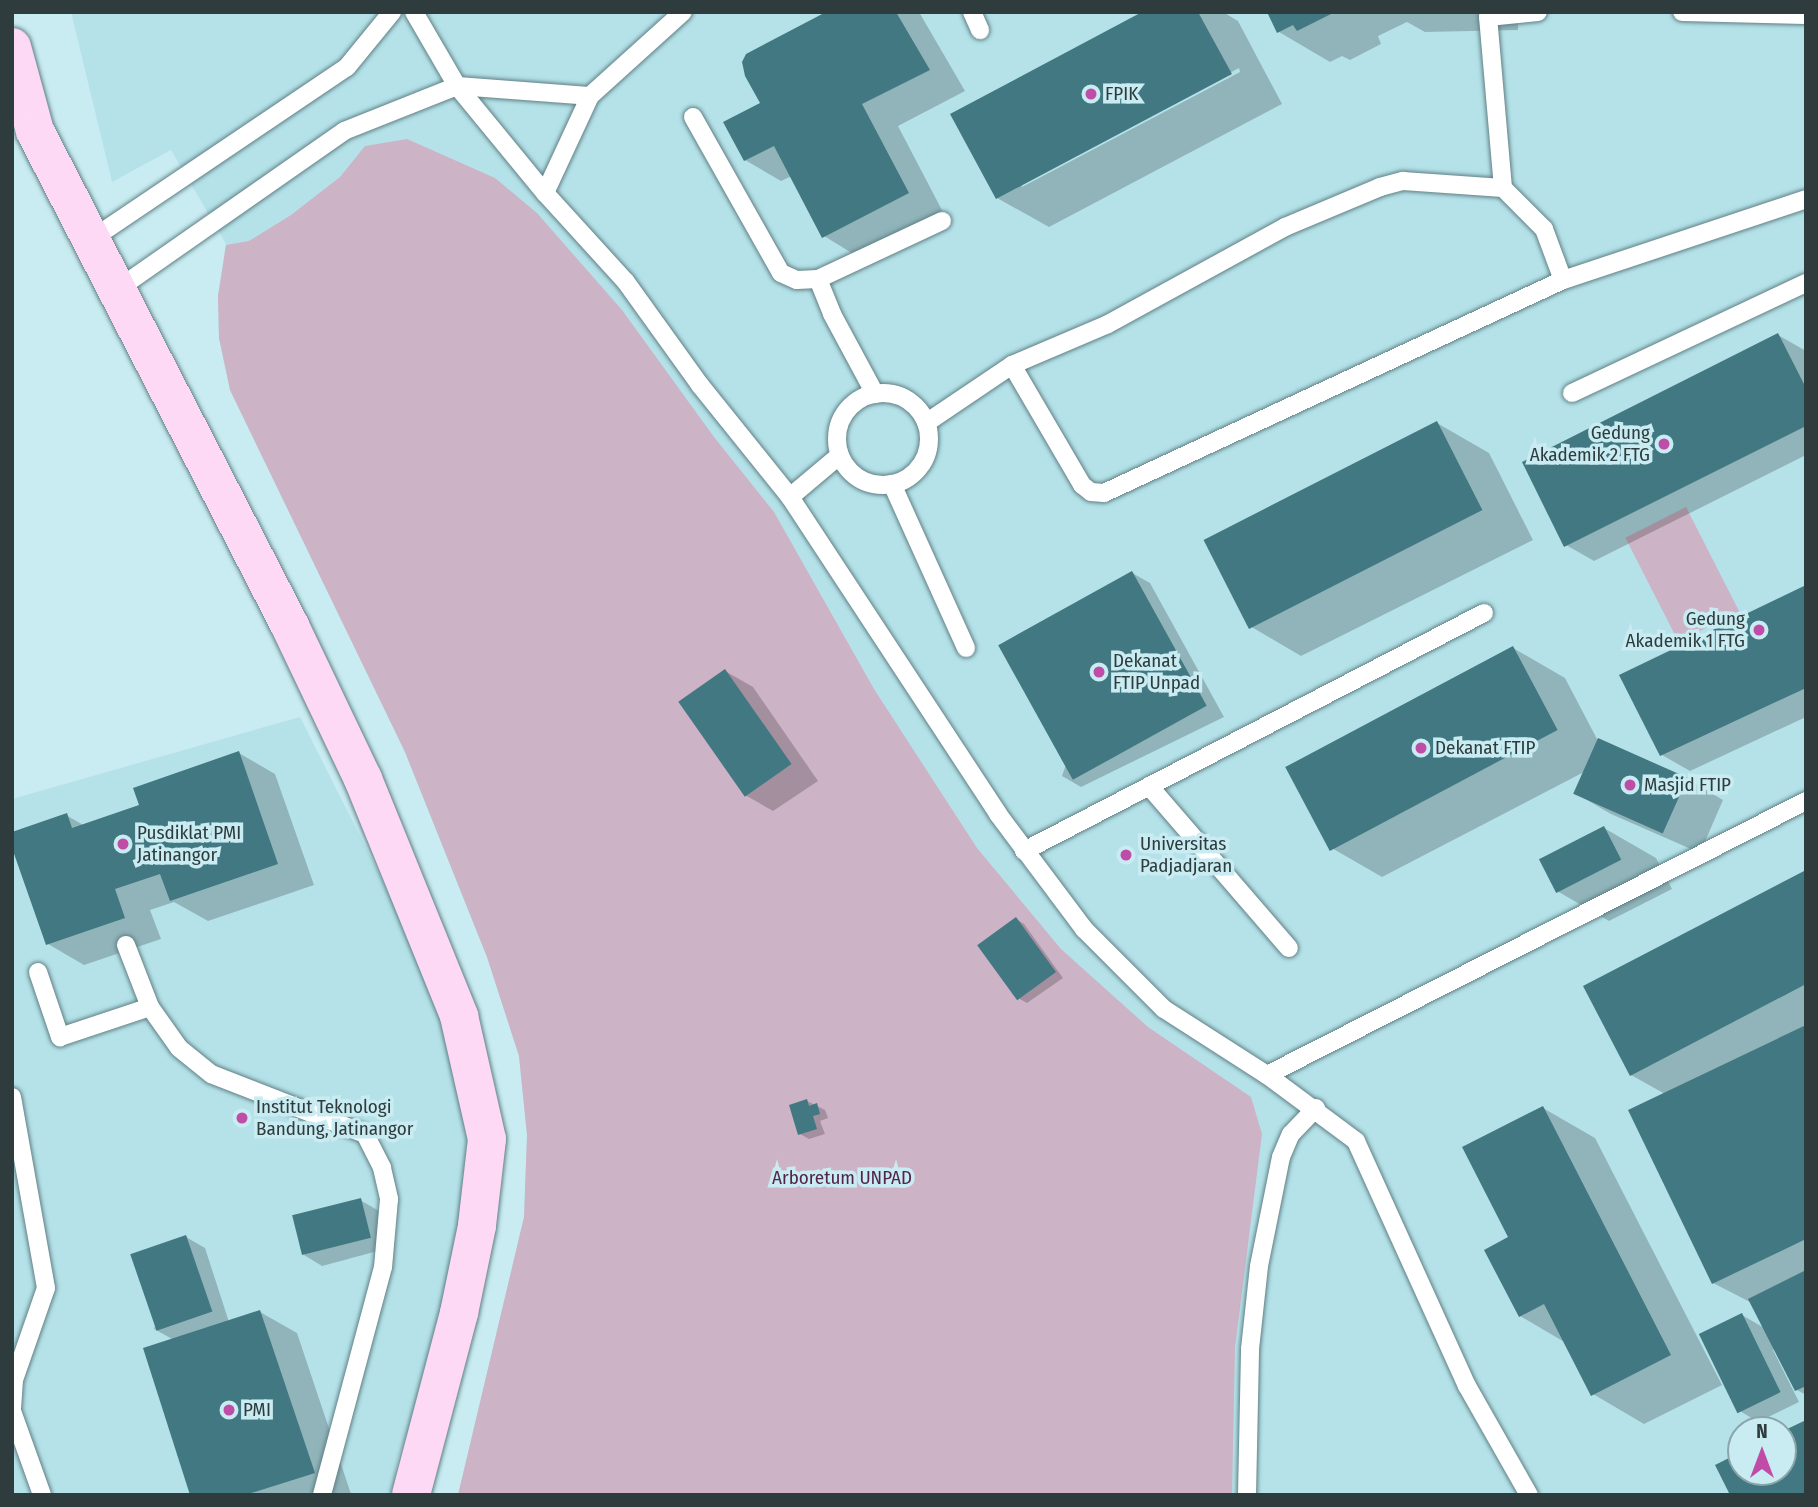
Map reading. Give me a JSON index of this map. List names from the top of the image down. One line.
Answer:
{"parks":["Arboretum UNPAD"],"places":["FPIK","Gedung Akademik 2 FTG","Gedung Akademik 1 FTG","Dekanat FTIP Unpad","Dekanat FTIP","Masjid FTIP","Pusdiklat PMI Jatinangor","Universitas Padjadjaran","Institut Teknologi Bandung, Jatinangor","PMI"],"north":"top"}
